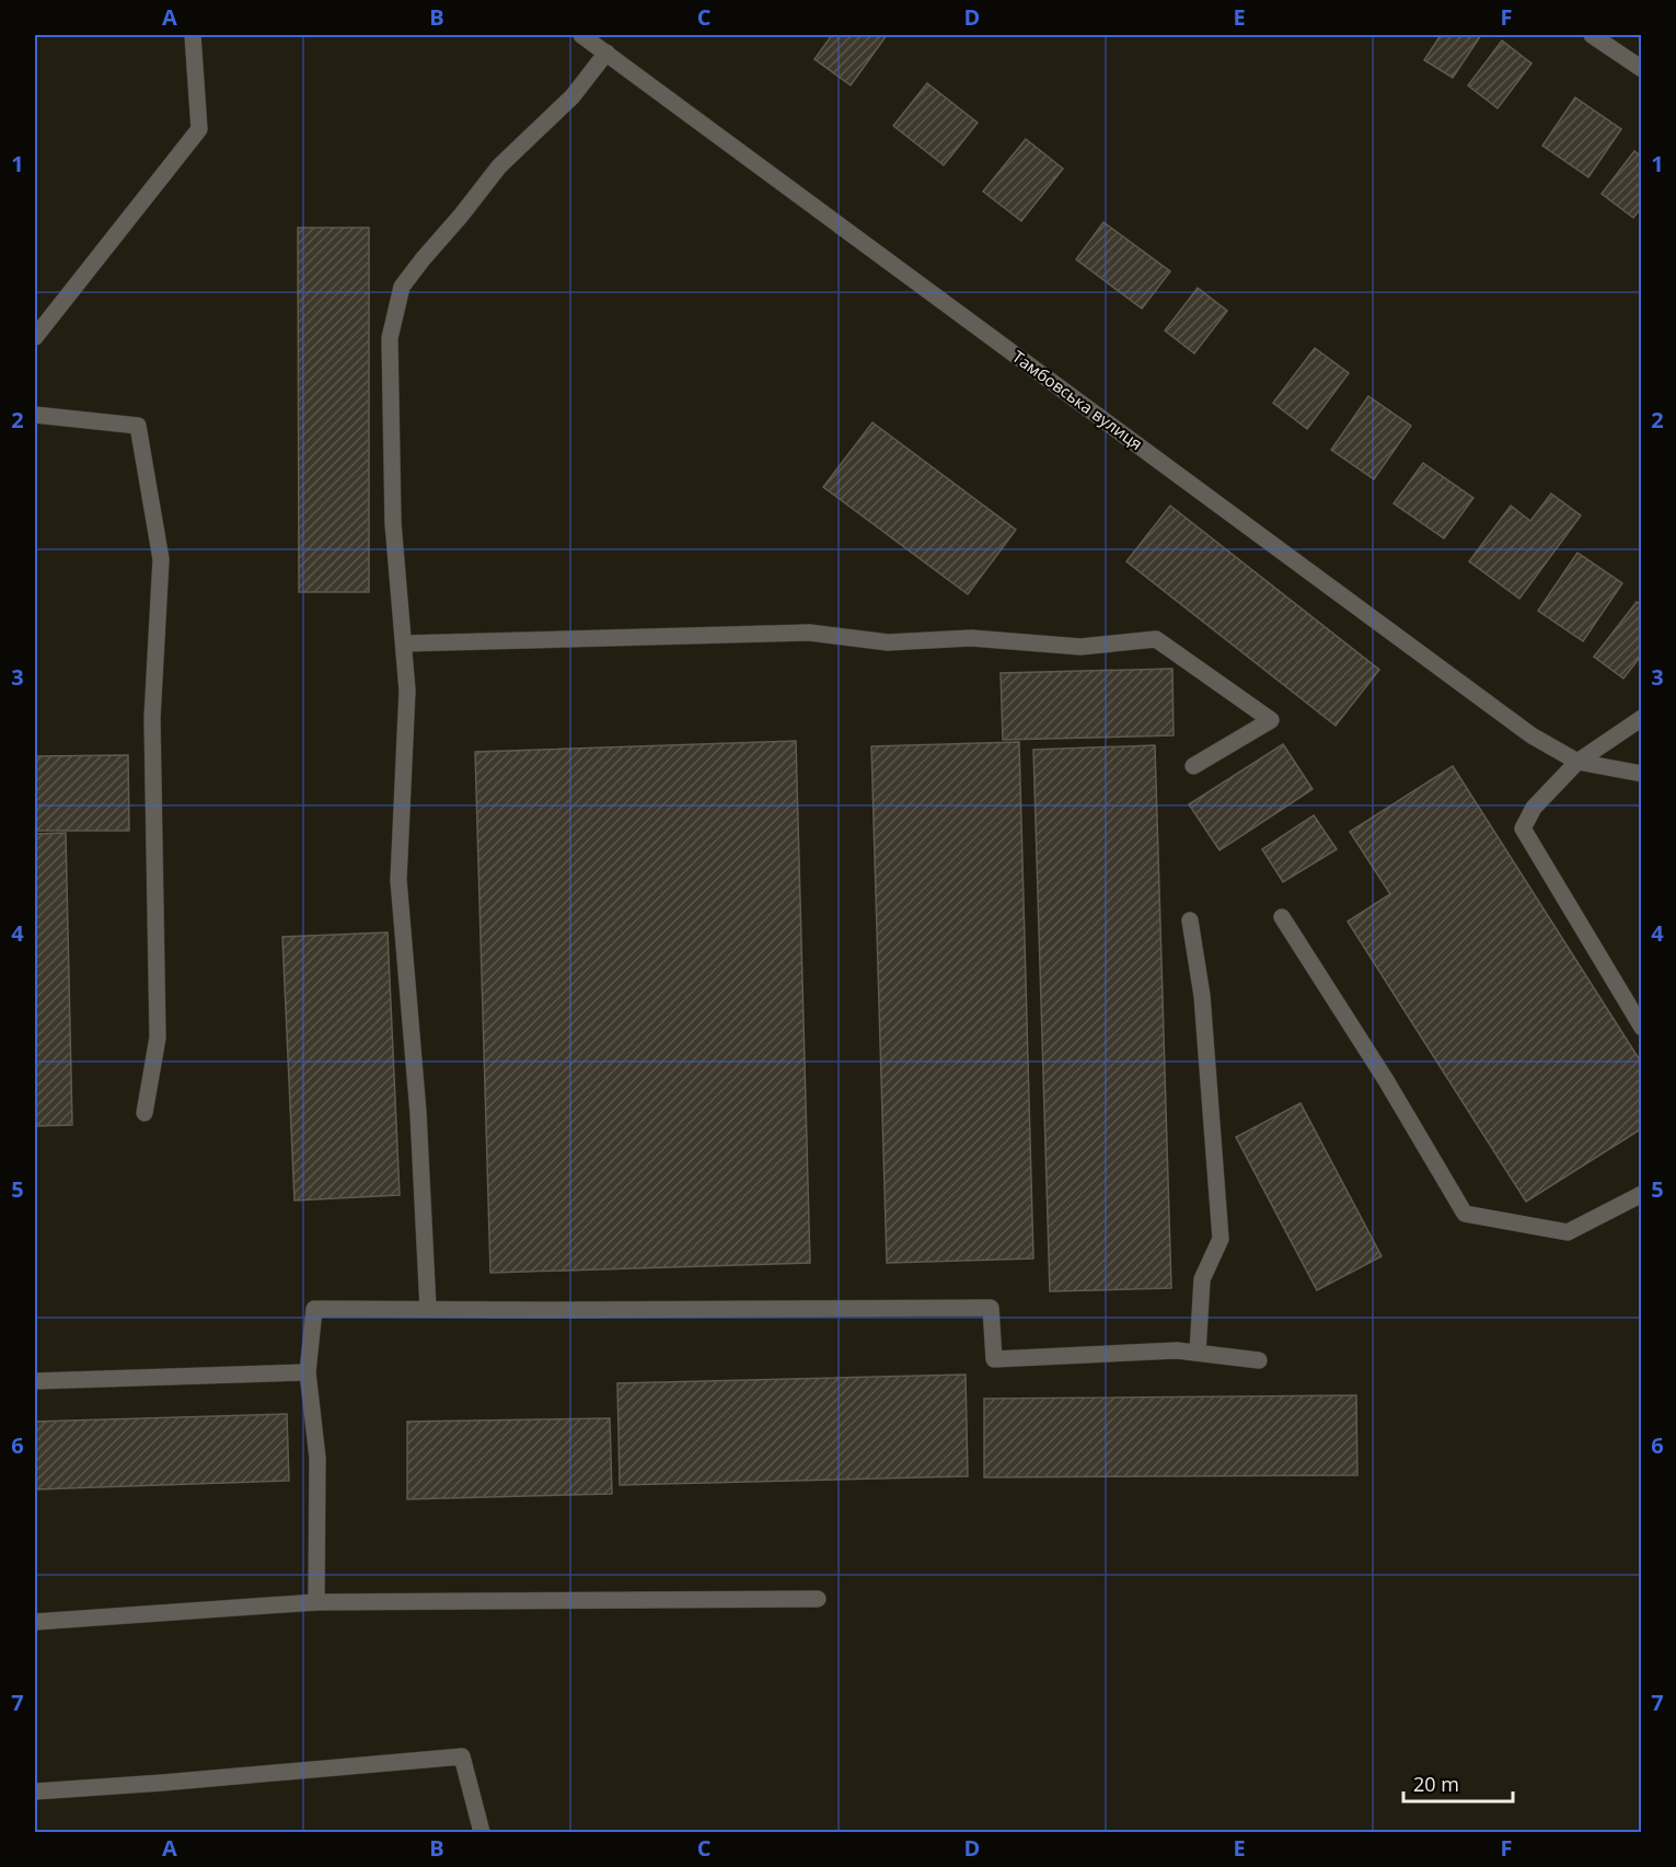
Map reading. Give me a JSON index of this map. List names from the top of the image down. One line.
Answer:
{"streets":{"street":["Тамбовська вулиця"]},"scale_bar":"20 m","grid":{"columns":["A","B","C","D","E","F"],"rows":["1","2","3","4","5","6","7"]}}
